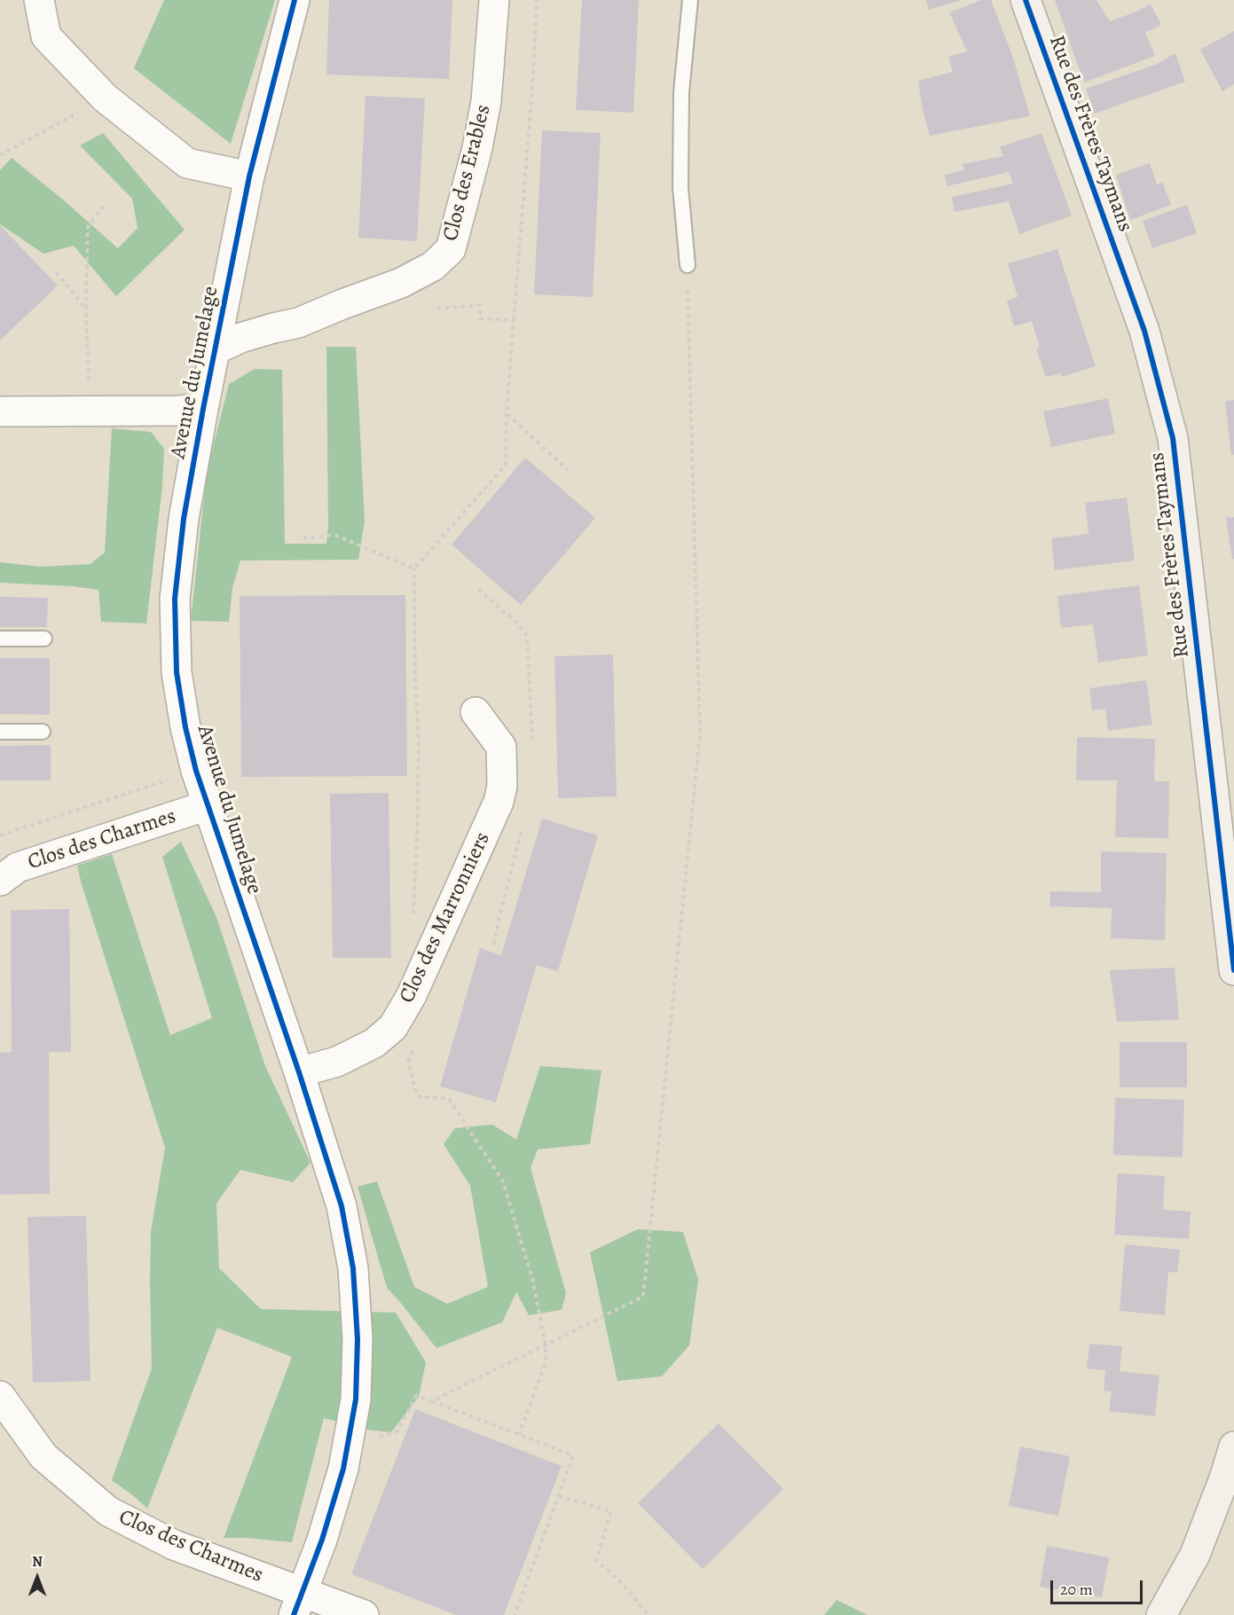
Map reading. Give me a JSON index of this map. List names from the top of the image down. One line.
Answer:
{"streets":{"street":["Rue des Frères Taymans","Clos des Erables","Avenue du Jumelage","Clos des Charmes","Clos des Marronniers"]},"crossings":[["Clos des Erables","Avenue du Jumelage"],["Avenue du Jumelage","Clos des Charmes"],["Avenue du Jumelage","Clos des Marronniers"]],"scale_bar":"20 m","north":"top"}
